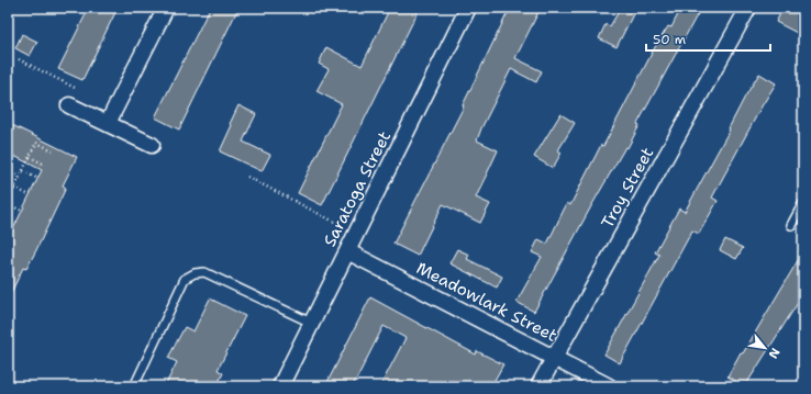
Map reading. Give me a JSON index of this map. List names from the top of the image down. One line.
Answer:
{"streets":{"street":["Troy Street","Saratoga Street","Meadowlark Street"]},"crossings":[["Troy Street","Meadowlark Street"],["Saratoga Street","Meadowlark Street"]],"scale_bar":"50 m","north":"bottom right"}
